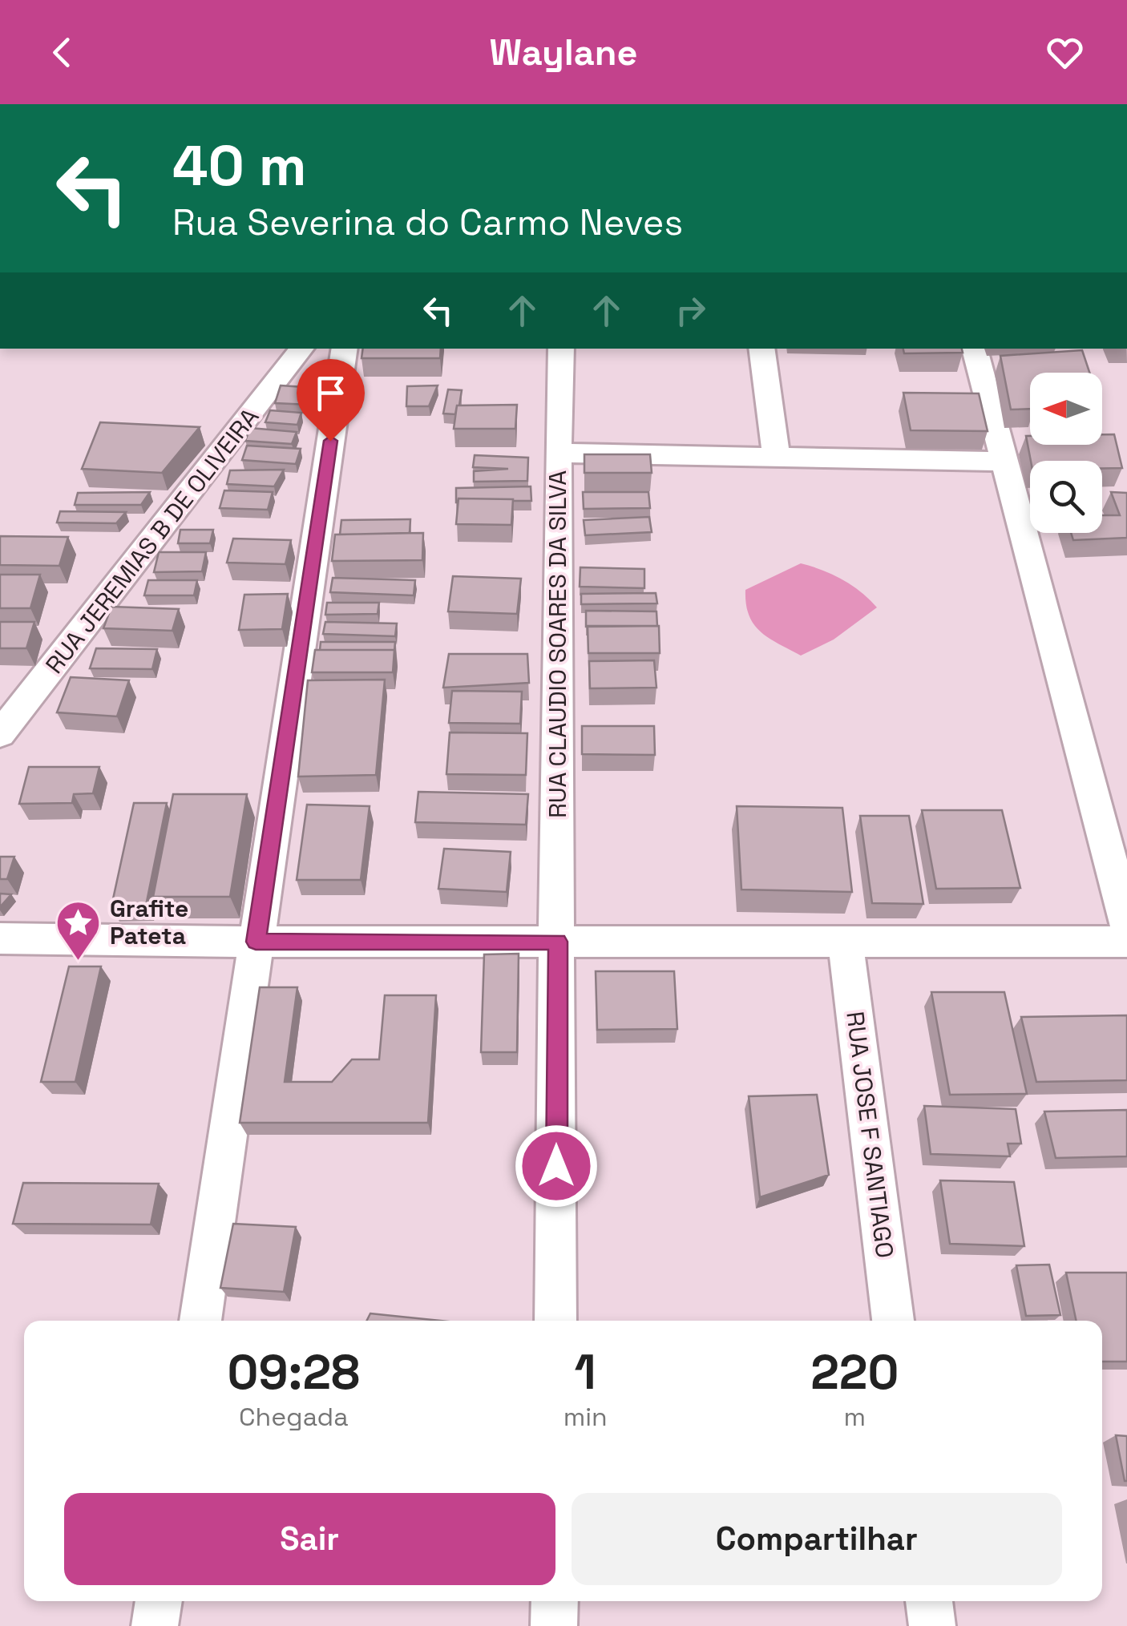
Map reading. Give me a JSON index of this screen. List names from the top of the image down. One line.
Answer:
{"streets":{"street":["RUA JEREMIAS B DE OLIVEIRA","RUA CLAUDIO SOARES DA SILVA","RUA JOSE F SANTIAGO"]},"places":{"place":["Grafite Pateta"]},"north":"left","page":{"header":"Waylane","turn":["40 m","Rua Severina do Carmo Neves"],"eta":["09:28","Chegada","1","min","220","m"],"buttons":["Sair","Compartilhar"]}}
